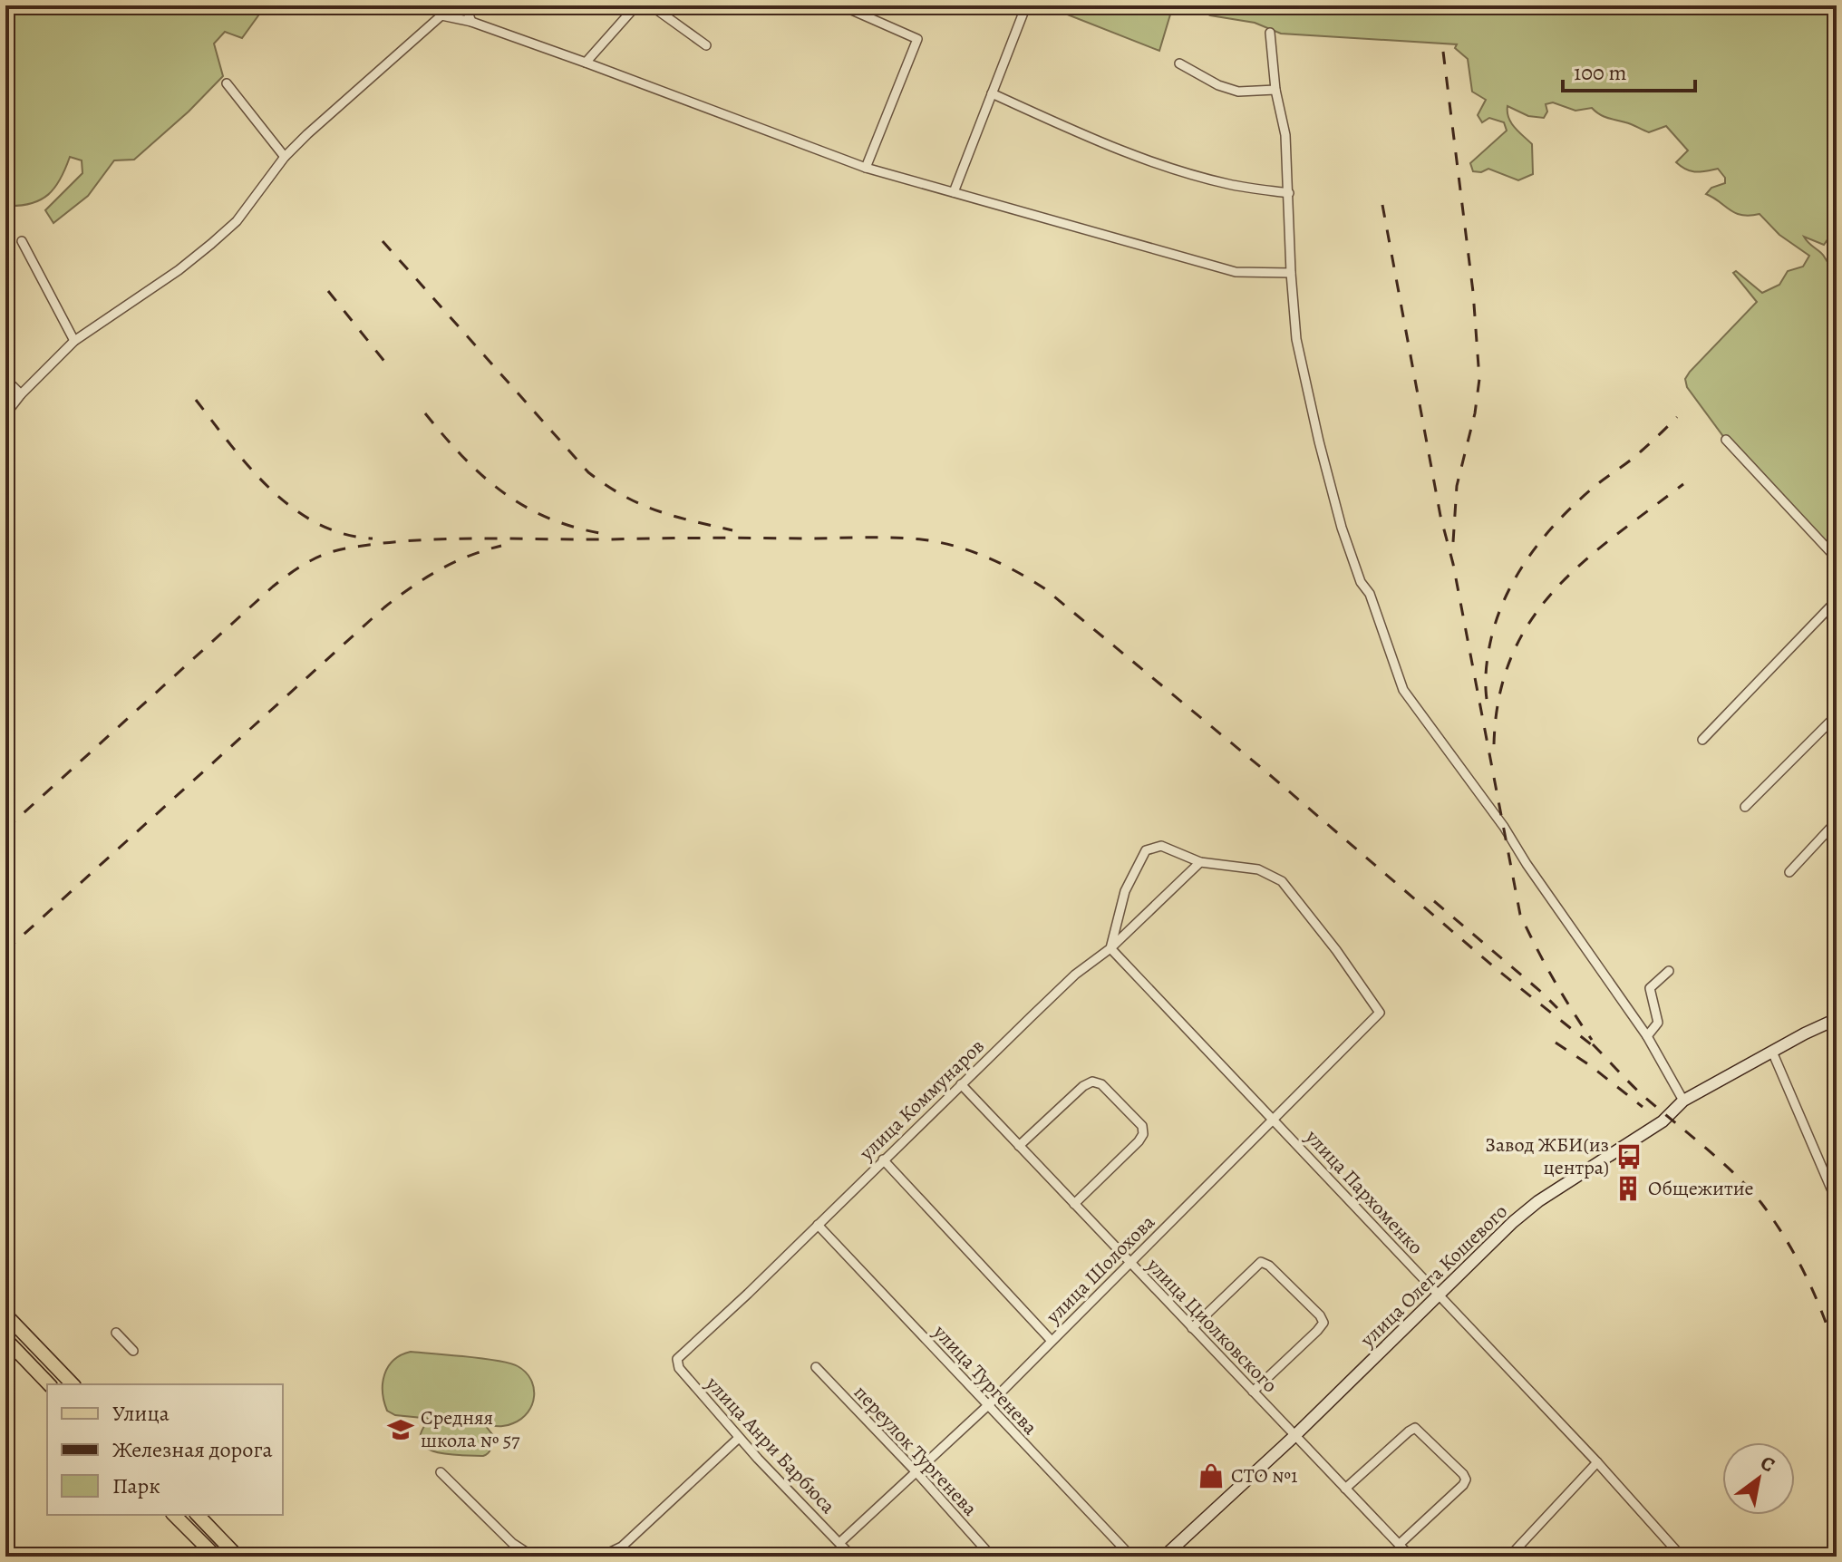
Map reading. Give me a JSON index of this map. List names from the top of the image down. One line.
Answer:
{"streets":{"street":["улица Коммунаров","улица Пархоменко","улица Шолохова","улица Олега Кошевого","улица Циолковского","улица Тургенева","улица Анри Барбюса","переулок Тургенева"]},"crossings":[["улица Коммунаров","улица Пархоменко"],["улица Коммунаров","улица Шолохова"],["улица Коммунаров","улица Циолковского"],["улица Коммунаров","улица Тургенева"],["улица Коммунаров","улица Анри Барбюса"],["улица Пархоменко","улица Шолохова"],["улица Пархоменко","улица Олега Кошевого"],["улица Шолохова","улица Циолковского"],["улица Шолохова","улица Тургенева"],["улица Шолохова","улица Анри Барбюса"],["улица Шолохова","переулок Тургенева"],["улица Олега Кошевого","улица Циолковского"]],"places":{"bus stop":["Завод ЖБИ(из центра)"],"building":["Общежитие"],"school or university":["Средняя школа № 57"],"shop":["СТО №1"]},"legend":["Улица","Железная дорога","Парк"],"scale_bar":"100 m","north":"top right"}
